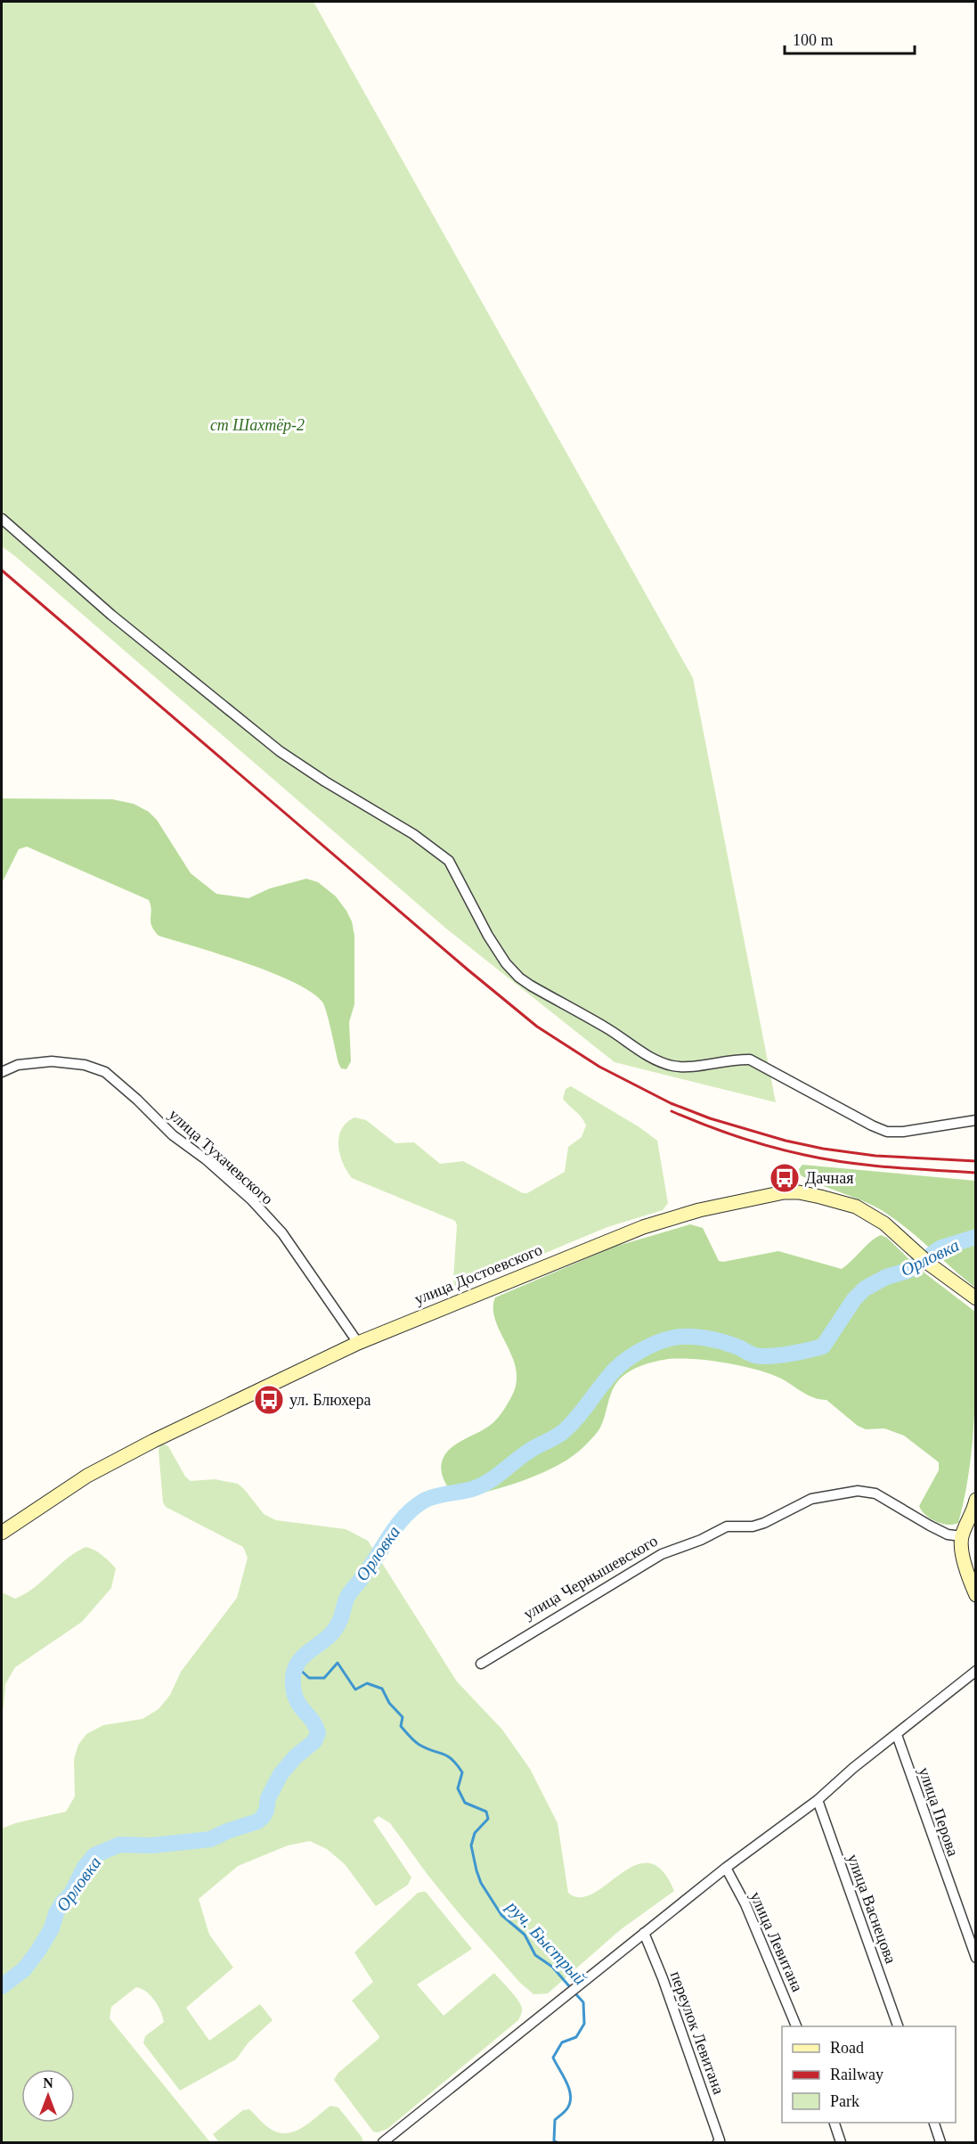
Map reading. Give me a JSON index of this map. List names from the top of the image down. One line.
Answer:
{"streets":{"main road":["улица Достоевского"],"street":["улица Тухачевского","улица Чернышевского","улица Перова","улица Васнецова","улица Левитана","переулок Левитана"]},"crossings":[["улица Тухачевского","улица Достоевского"]],"water":["Орловка","руч. Быстрый"],"parks":["ст Шахтёр-2"],"places":{"bus stop":["Дачная","ул. Блюхера"]},"legend":["Road","Railway","Park"],"scale_bar":"100 m","north":"top"}
